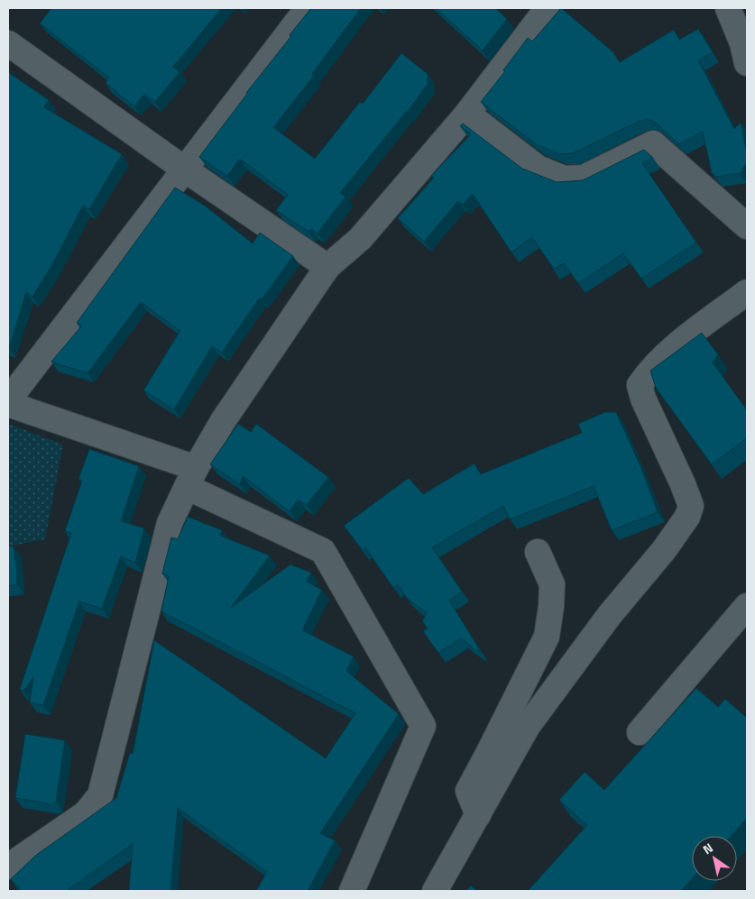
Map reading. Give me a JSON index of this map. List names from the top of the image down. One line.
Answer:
{"north":"top left"}
